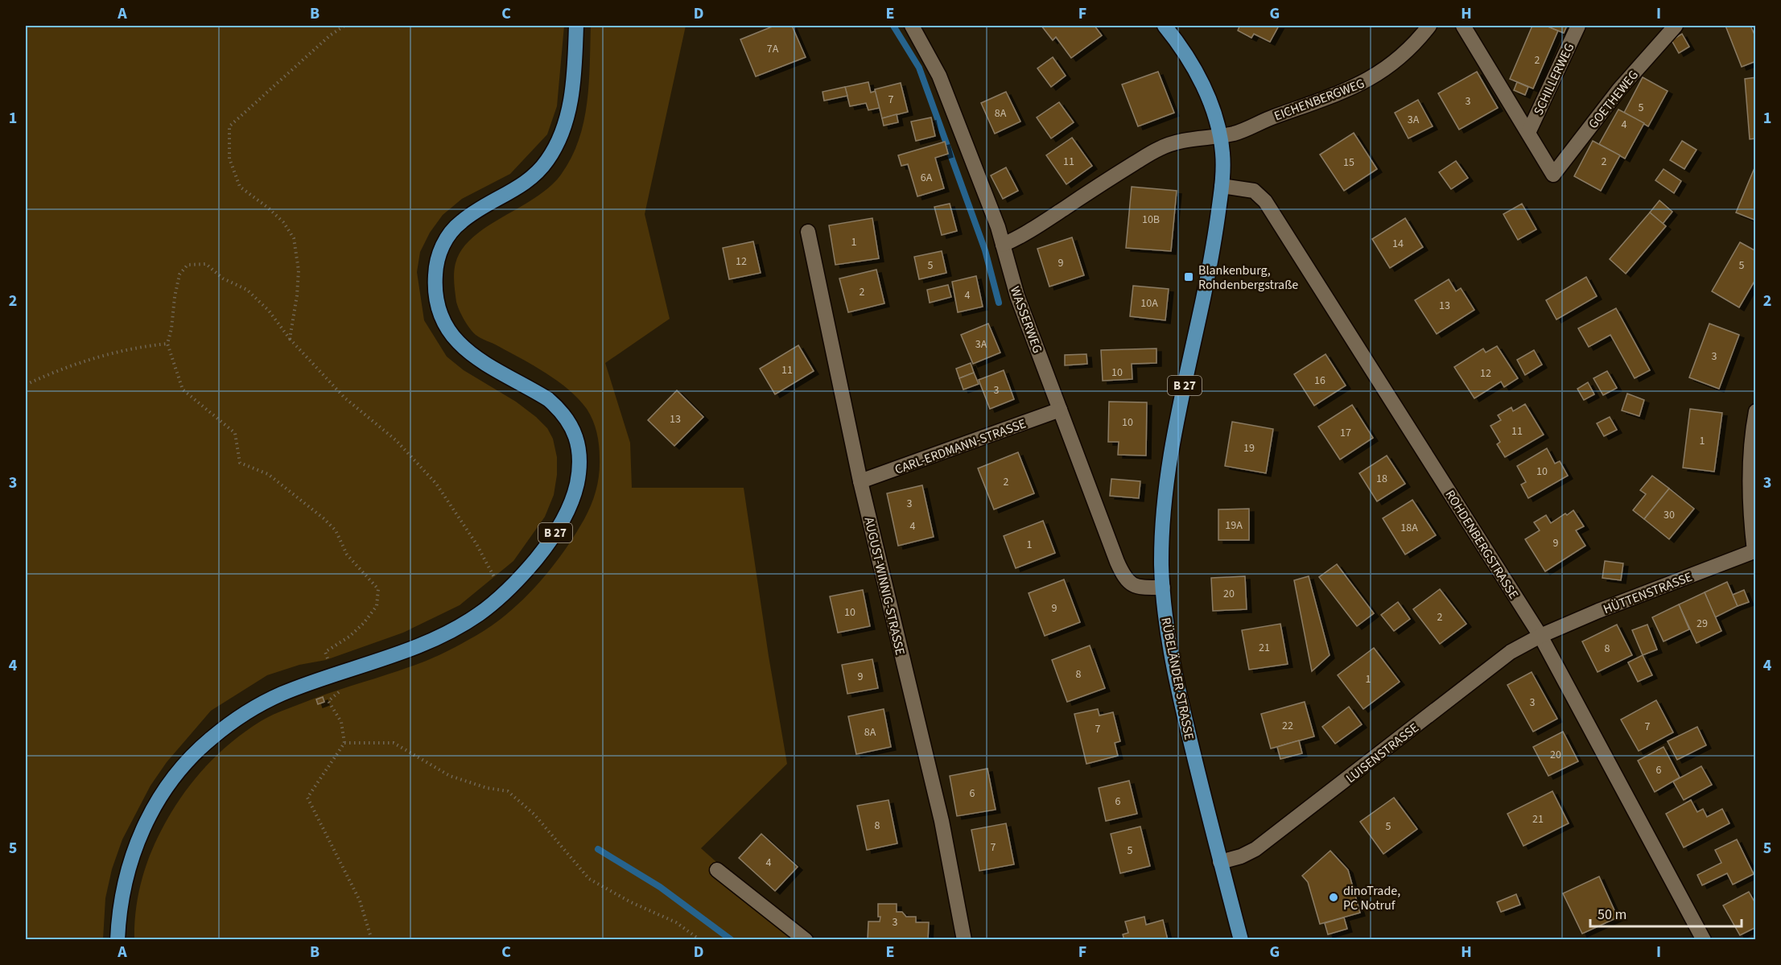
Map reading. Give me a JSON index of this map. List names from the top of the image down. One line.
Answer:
{"streets":{"main road":["B 27","RÜBELÄNDER STRASSE"],"street":["SCHILLERWEG","EICHENBERGWEG","GOETHEWEG","WASSERWEG","CARL-ERDMANN-STRASSE","ROHDENBERGSTRASSE","AUGUST-WINNIG-STRASSE","HÜTTENSTRASSE","LUISENSTRASSE"]},"crossings":[["SCHILLERWEG","GOETHEWEG"],["EICHENBERGWEG","WASSERWEG"],["EICHENBERGWEG","RÜBELÄNDER STRASSE"],["WASSERWEG","CARL-ERDMANN-STRASSE"],["WASSERWEG","RÜBELÄNDER STRASSE"],["CARL-ERDMANN-STRASSE","AUGUST-WINNIG-STRASSE"],["ROHDENBERGSTRASSE","HÜTTENSTRASSE"],["ROHDENBERGSTRASSE","RÜBELÄNDER STRASSE"],["ROHDENBERGSTRASSE","LUISENSTRASSE"],["HÜTTENSTRASSE","LUISENSTRASSE"],["RÜBELÄNDER STRASSE","LUISENSTRASSE"]],"places":{"transit":["Blankenburg, Rohdenbergstraße"],"other":["dinoTrade, PC Notruf"]},"house_numbers":["7A","2","7","3","5","8A","3A","4","11","2","15","6A","10B","1","14","12","9","5","5","2","4","10A","13","3A","3","11","10","12","16","3","13","10","11","17","1","19","10","18","2","3","30","19A","4","18A","9","1","20","9","10","2","29","21","8","8","9","1","3","22","7","7","8A","20","6","6","6","21","8","5","7","5","4","3"],"scale_bar":"50 m","grid":{"columns":["A","B","C","D","E","F","G","H","I"],"rows":["1","2","3","4","5"]}}
